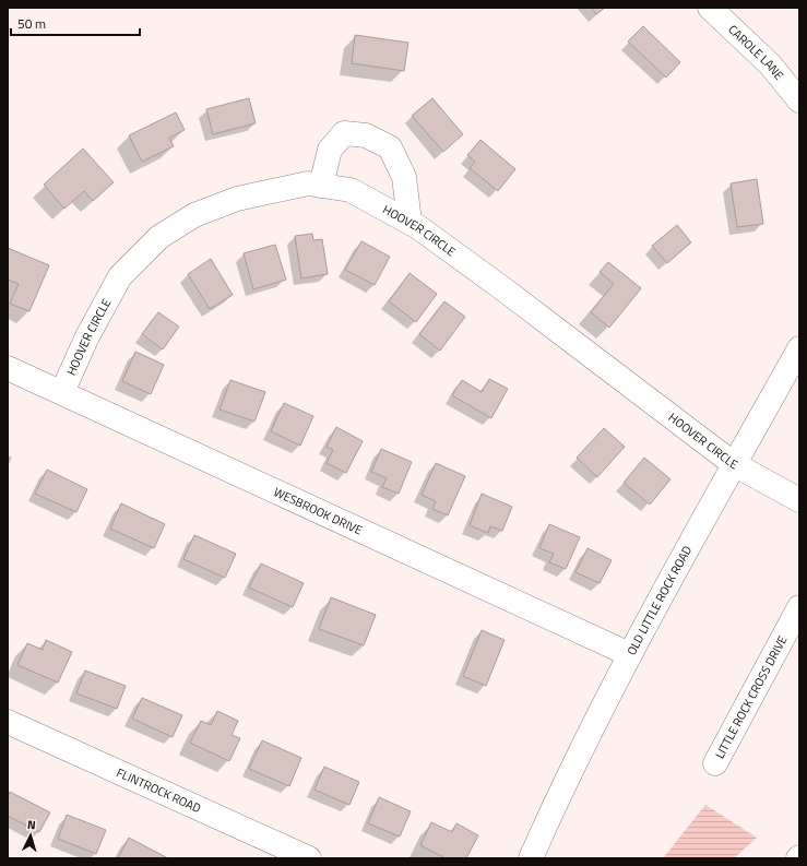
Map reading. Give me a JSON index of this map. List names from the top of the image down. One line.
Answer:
{"streets":{"street":["CAROLE LANE","HOOVER CIRCLE","WESBROOK DRIVE","OLD LITTLE ROCK ROAD","LITTLE ROCK CROSS DRIVE","FLINTROCK ROAD"]},"crossings":[["HOOVER CIRCLE","WESBROOK DRIVE"],["HOOVER CIRCLE","OLD LITTLE ROCK ROAD"],["WESBROOK DRIVE","OLD LITTLE ROCK ROAD"]],"scale_bar":"50 m","north":"top"}
